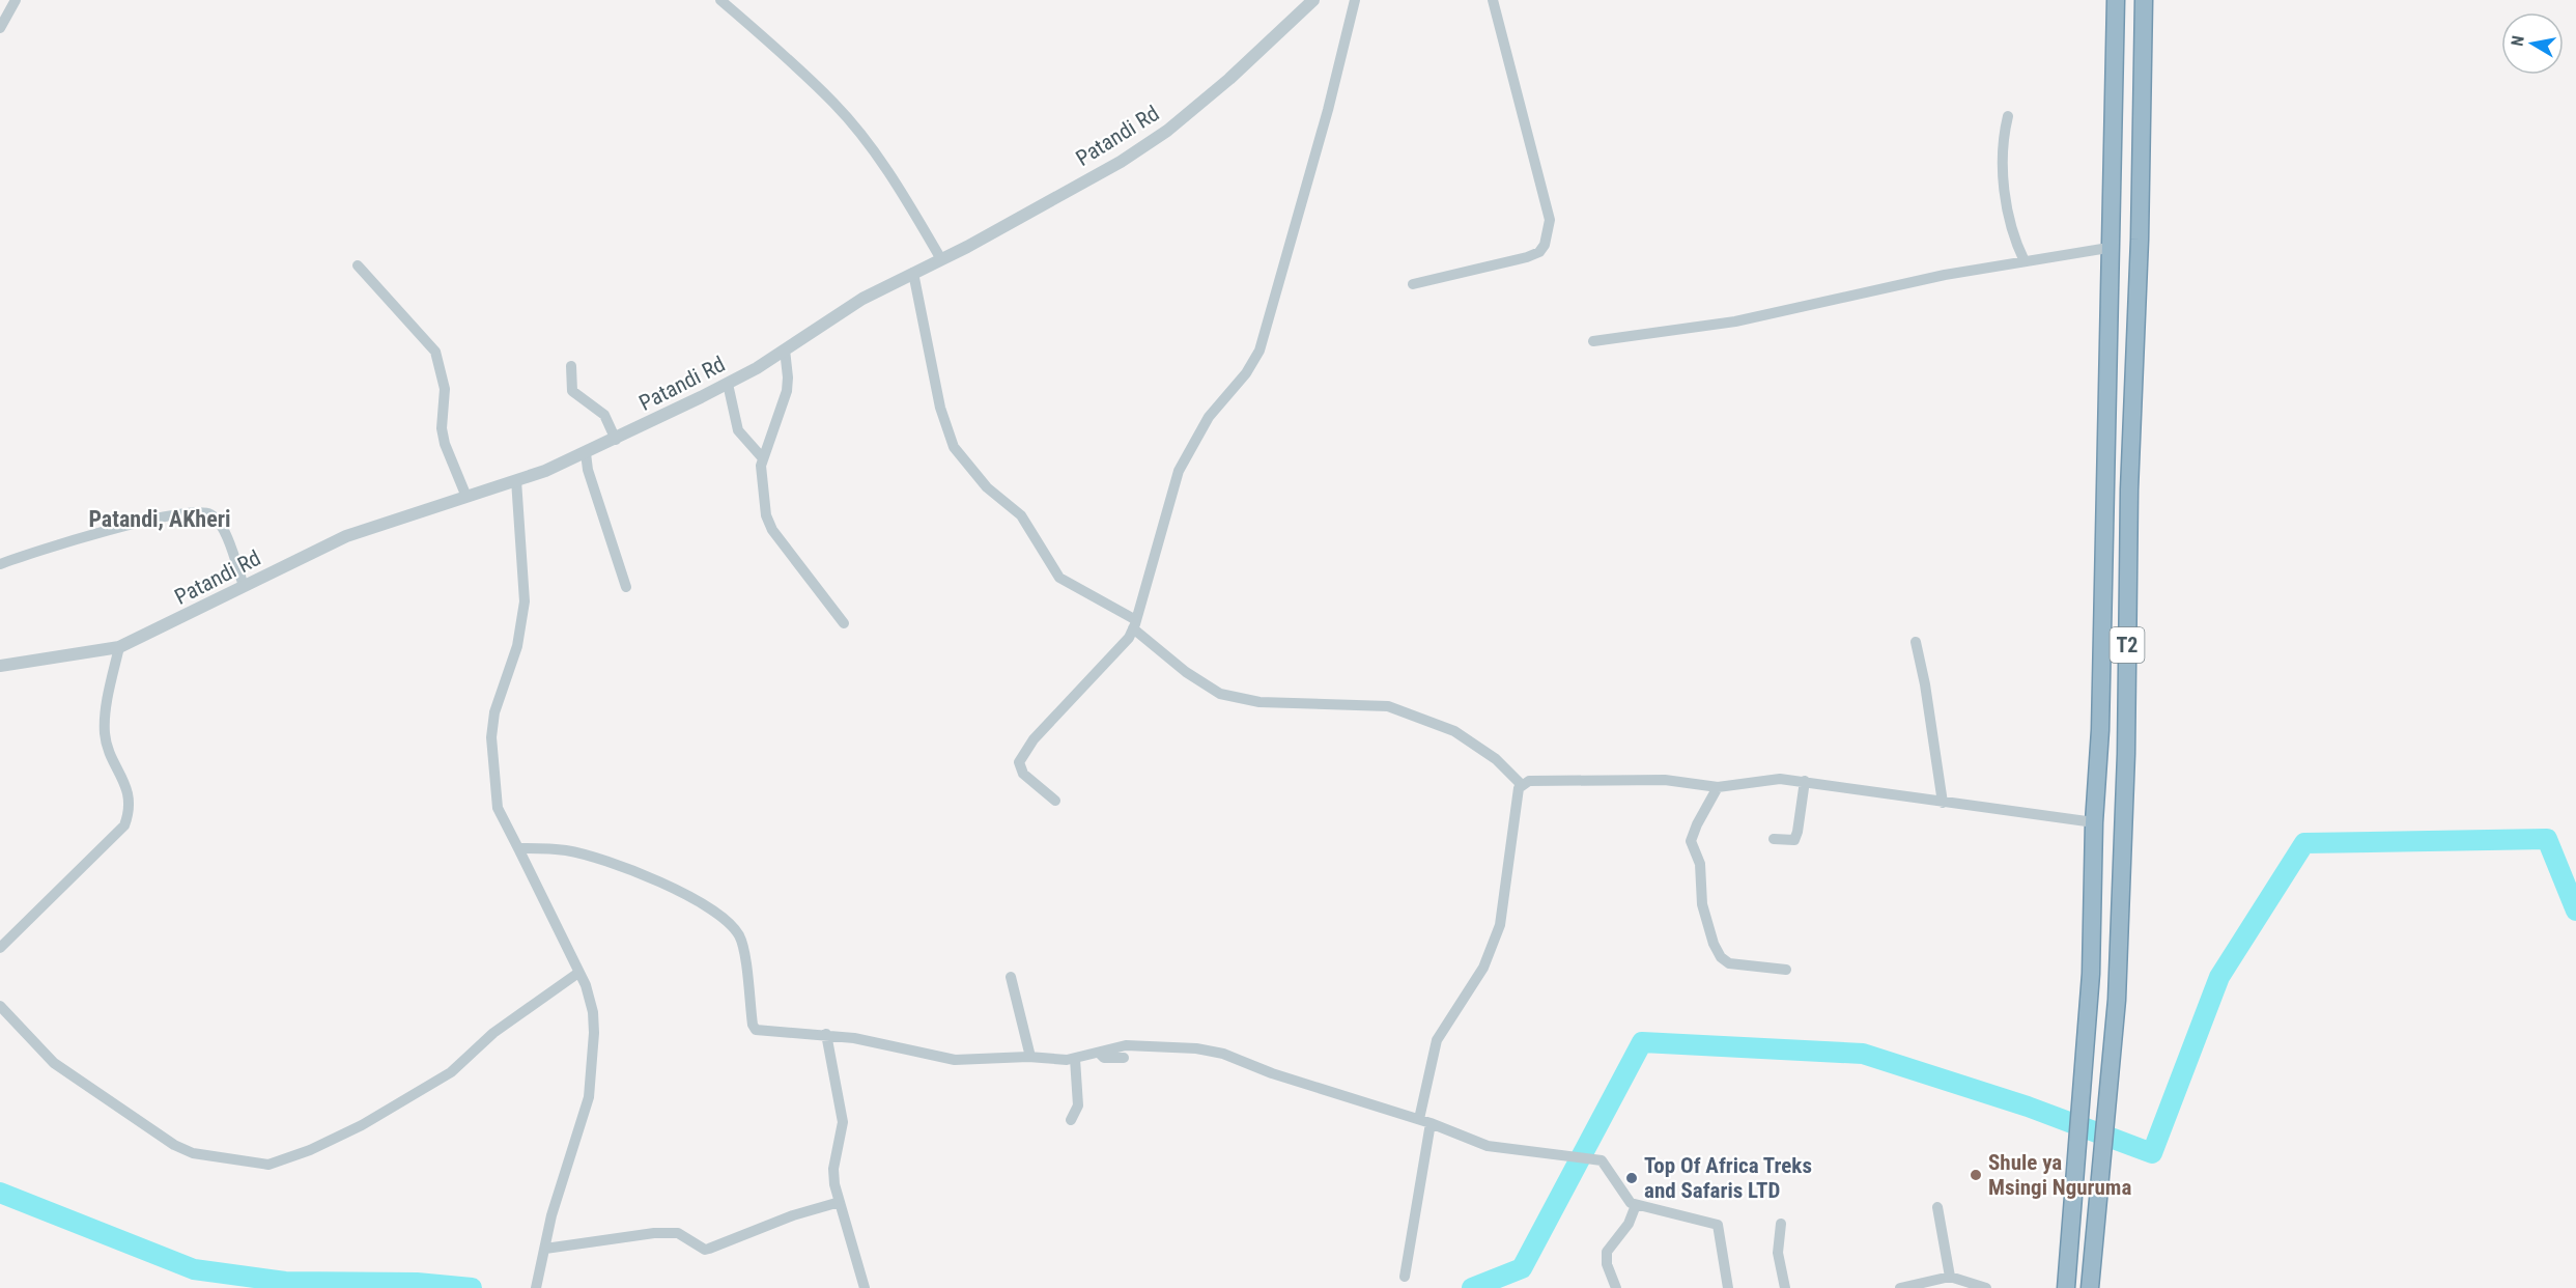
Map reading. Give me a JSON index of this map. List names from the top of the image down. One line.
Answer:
{"streets":{"highway":["T2"],"street":["Patandi Rd"]},"districts":["Patandi, AKheri"],"places":["Shule ya Msingi Nguruma","Top Of Africa Treks and Safaris LTD"],"north":"left"}
